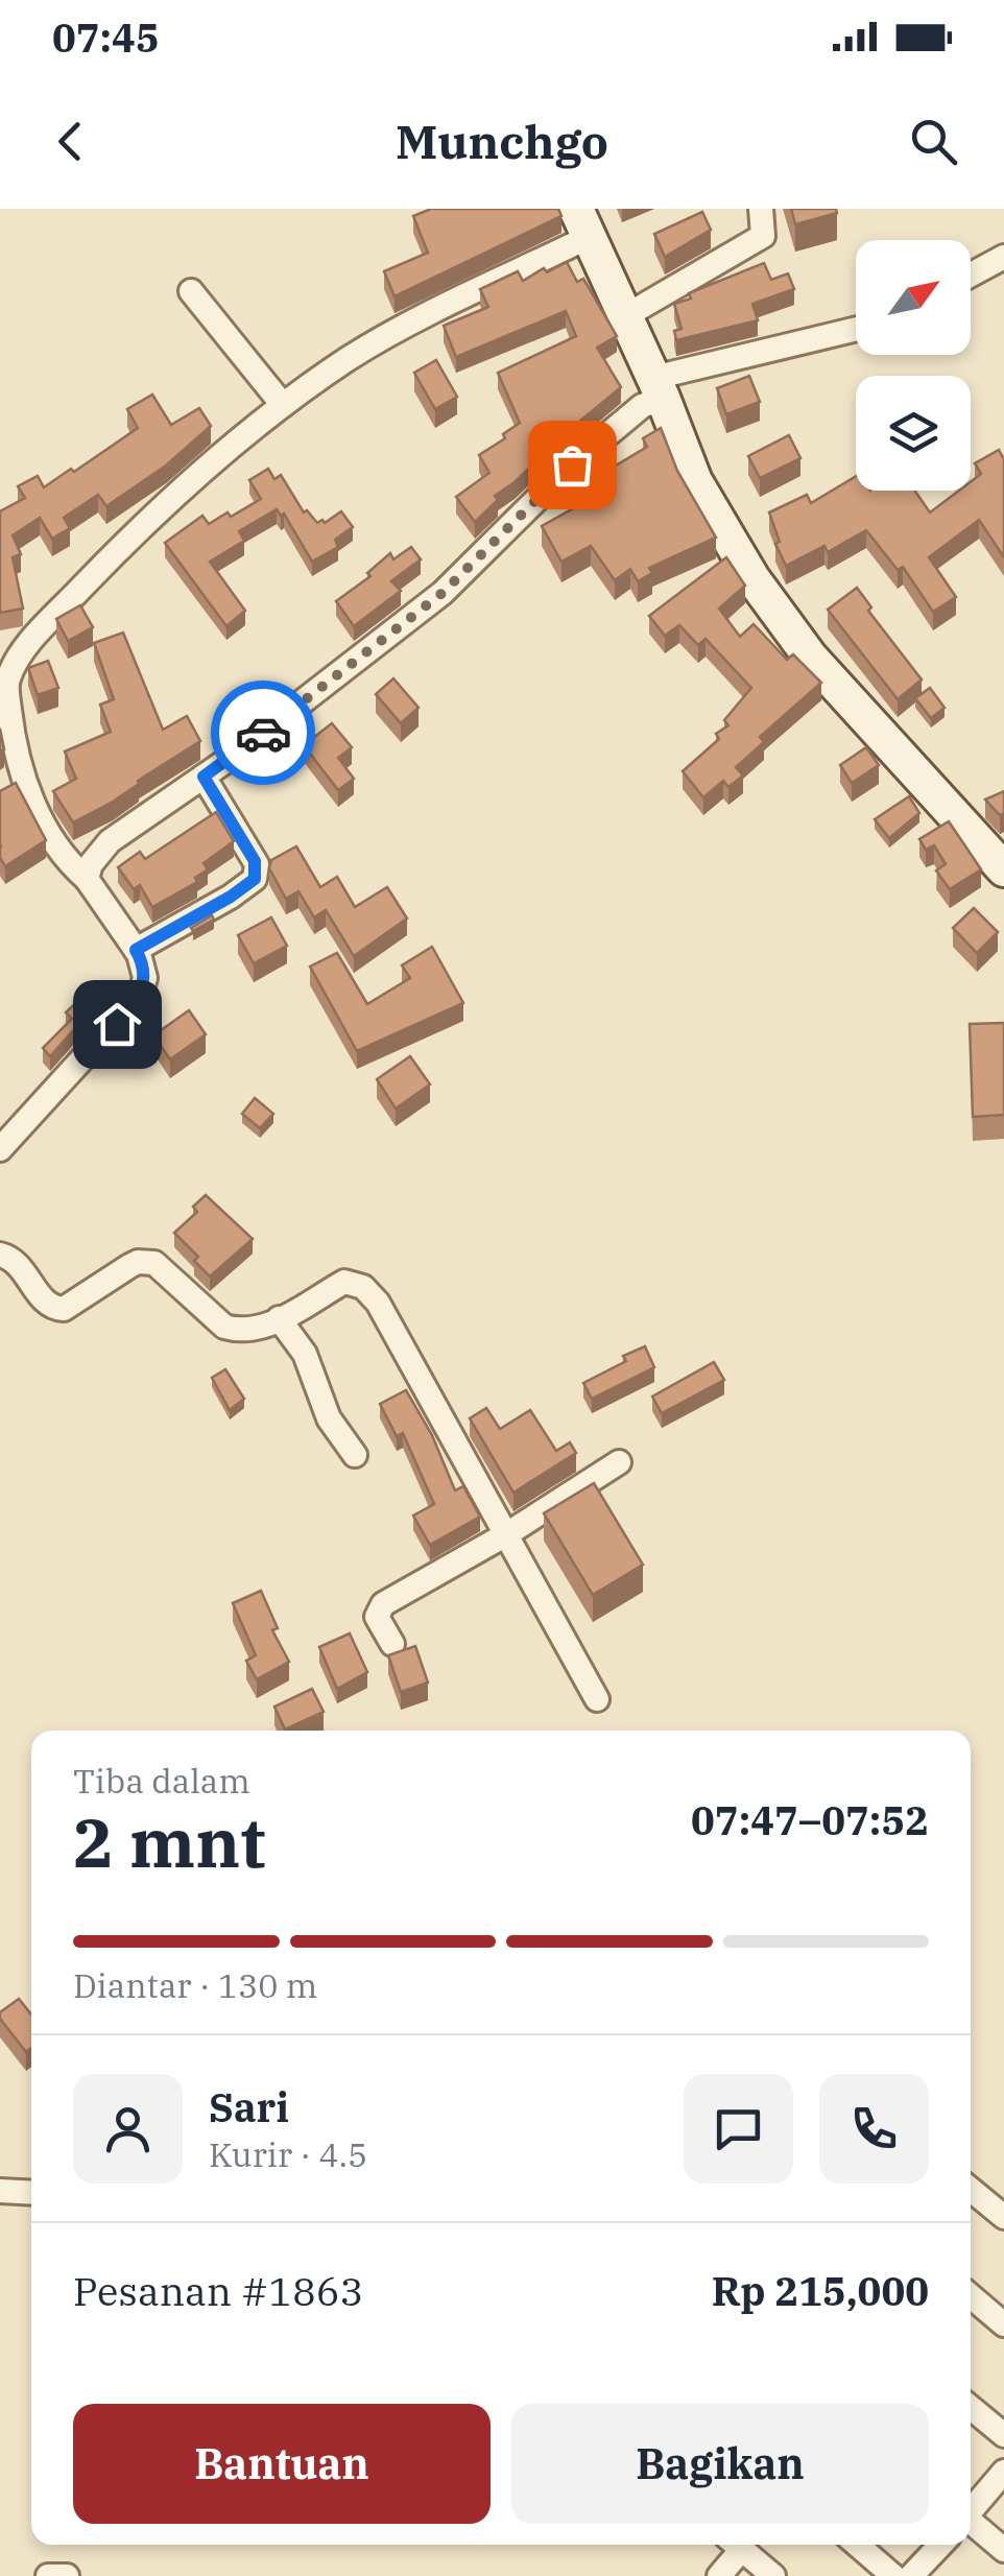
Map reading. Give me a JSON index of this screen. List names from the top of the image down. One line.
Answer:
{"north":"top right","page":{"status":"07:45","header":"Munchgo","heading":["2 mnt","Tiba dalam","07:47–07:52"],"panel":["Sari","Kurir · 4.5","Pesanan #1863","Rp 215,000"],"bar":"Diantar · 130 m","buttons":["Bantuan","Bagikan"]}}
